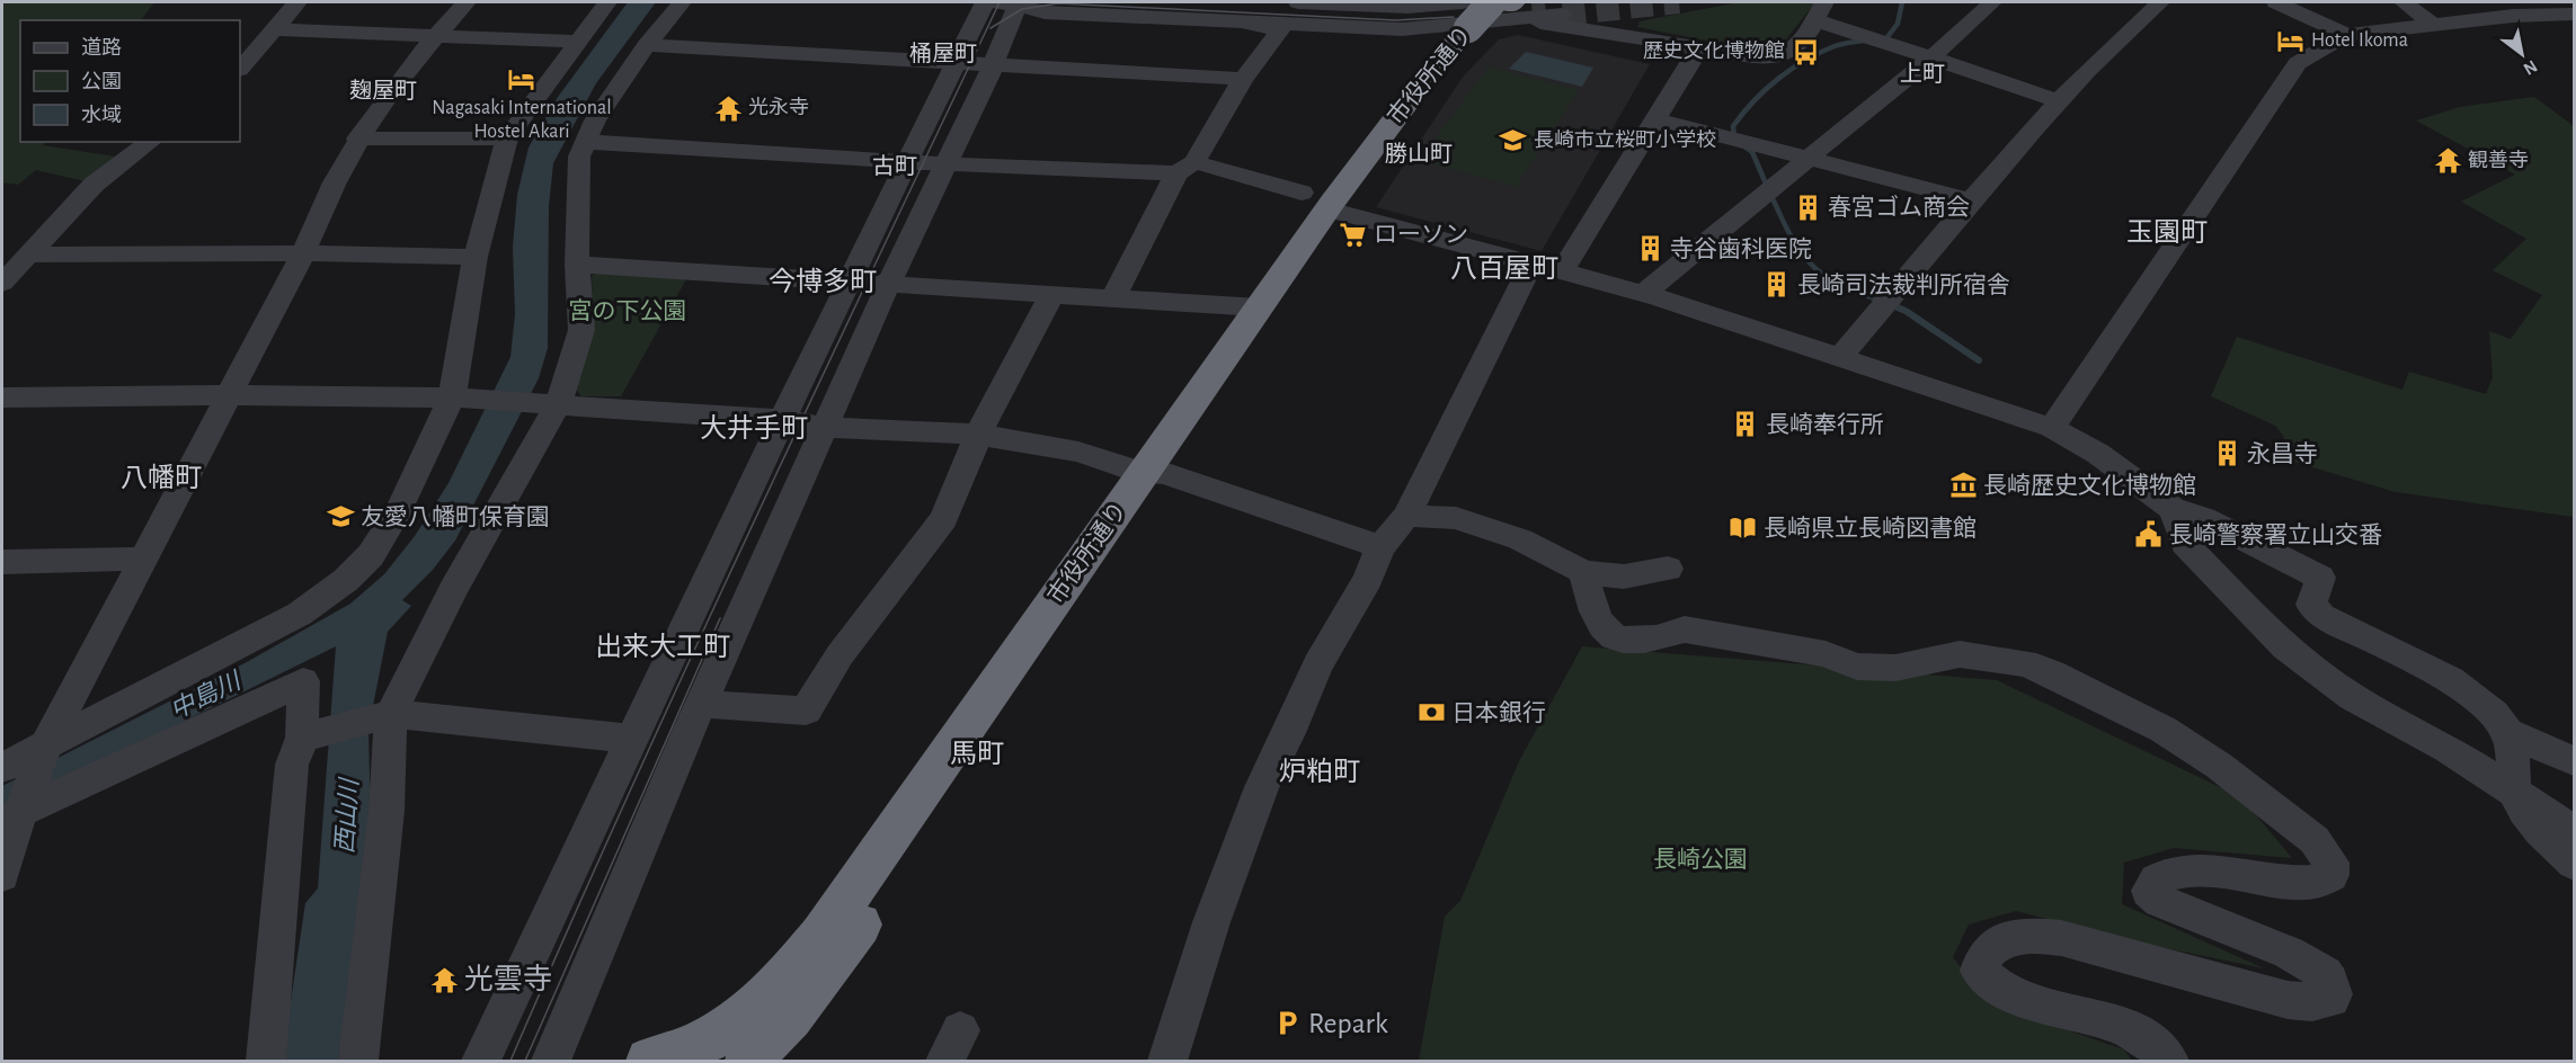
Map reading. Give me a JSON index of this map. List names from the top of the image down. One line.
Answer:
{"streets":{"highway":["市役所通り"]},"districts":["桶屋町","上町","麹屋町","勝山町","古町","玉園町","八百屋町","今博多町","大井手町","八幡町","出来大工町","馬町","炉粕町"],"water":["中島川","西山川"],"parks":["宮の下公園","長崎公園"],"places":{"hotel":["Hotel Ikoma","Nagasaki International Hostel Akari"],"bus stop":["歴史文化博物館"],"temple":["光永寺","観善寺","光雲寺"],"school or university":["長崎市立桜町小学校","友愛八幡町保育園"],"building":["春宮ゴム商会","寺谷歯科医院","長崎司法裁判所宿舎","長崎奉行所","永昌寺"],"supermarket":["ローソン"],"museum":["長崎歴史文化博物館"],"library":["長崎県立長崎図書館"],"public building":["長崎警察署立山交番"],"bank":["日本銀行"],"parking":["Repark"]},"legend":["道路","公園","水域"],"north":"bottom right"}
